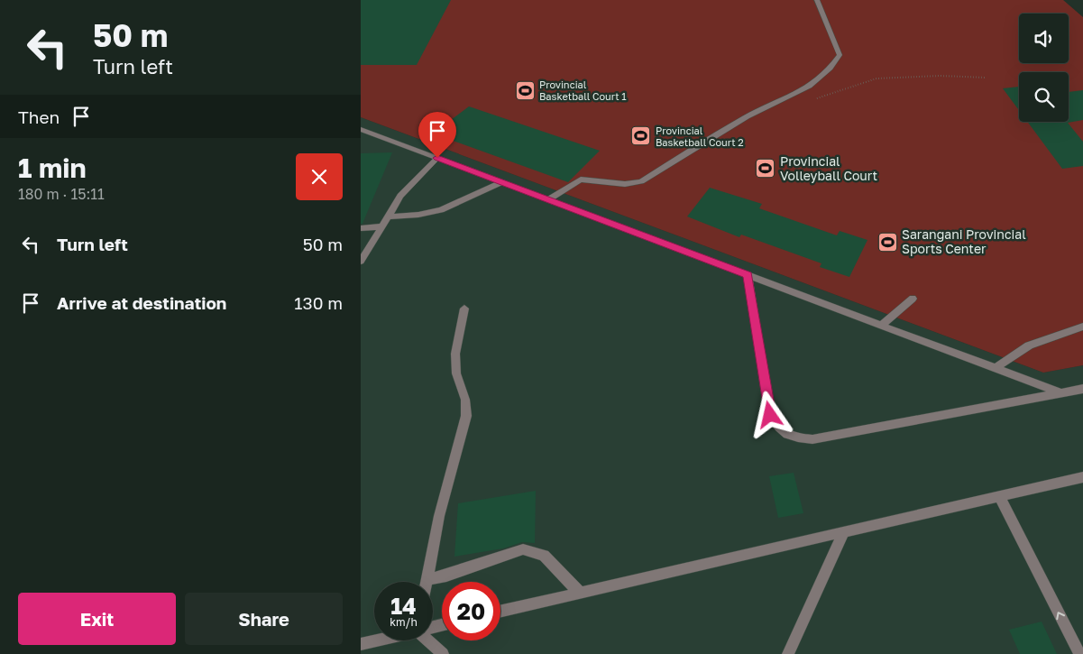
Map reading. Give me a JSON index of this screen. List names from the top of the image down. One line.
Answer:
{"places":{"sports":["Provincial Basketball Court 1","Provincial Basketball Court 2","Provincial Volleyball Court","Sarangani Provincial Sports Center"]},"page":{"turn":["50 m","Turn left"],"then":"Then","heading":["1 min","180 m · 15:11"],"list":[{"name":"Turn left","value":"50 m"},{"name":"Arrive at destination","value":"130 m"}],"speed":"14 km/h","limit":"20","buttons":["Exit","Share"]}}
